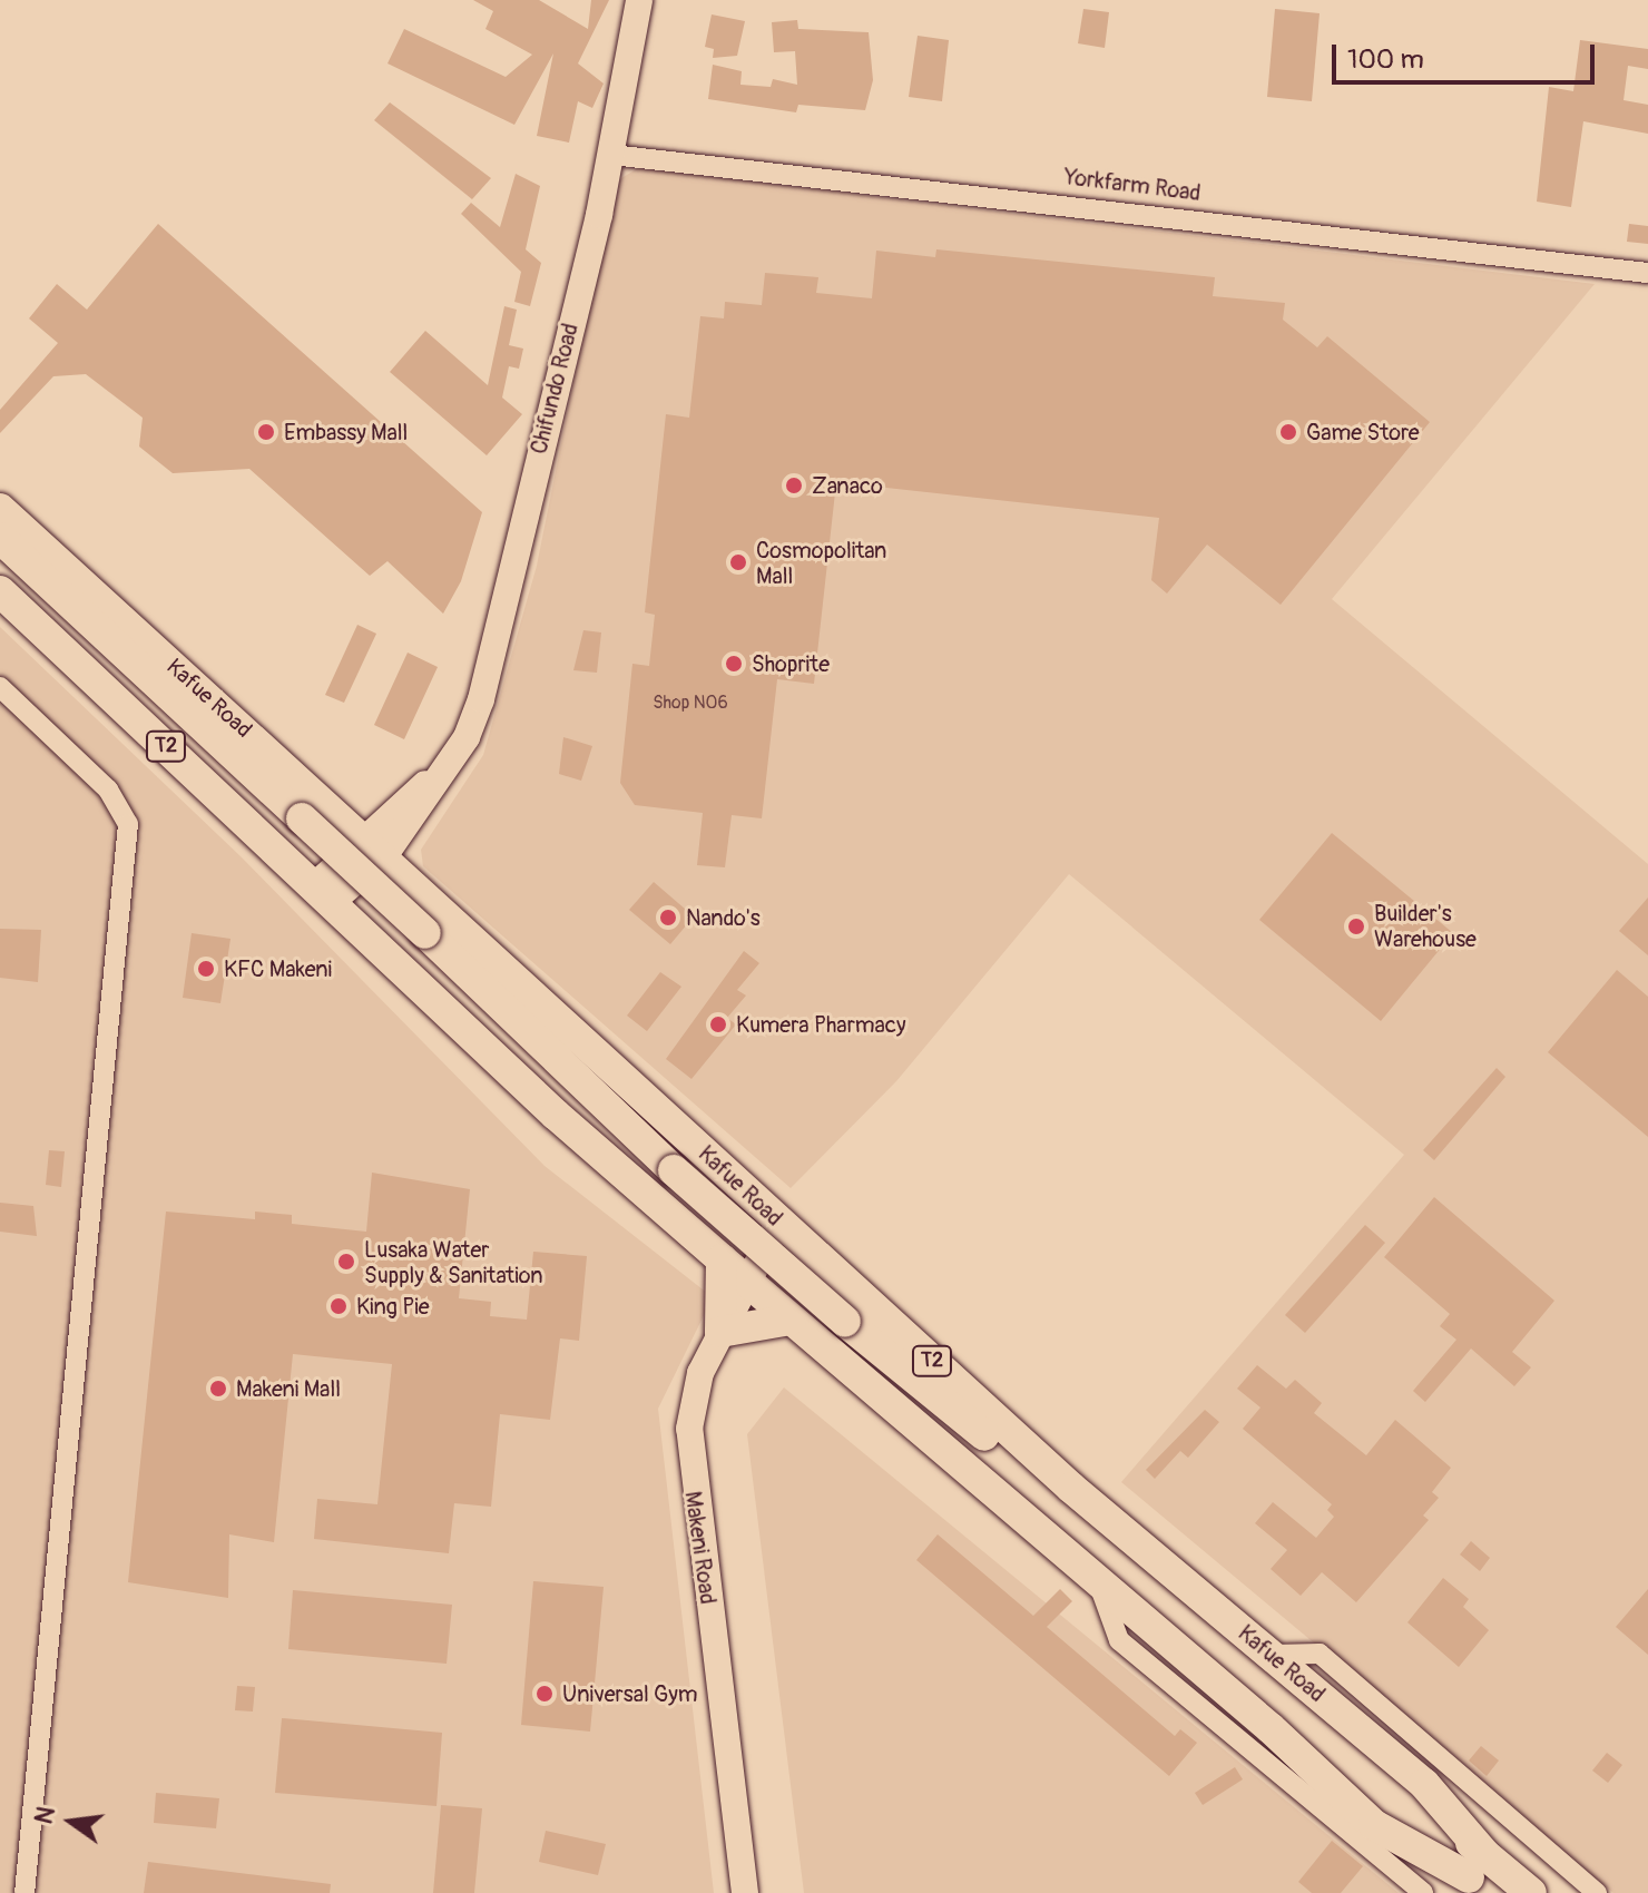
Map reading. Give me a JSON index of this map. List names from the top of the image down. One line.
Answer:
{"streets":{"main road":["Kafue Road","T2"],"street":["Yorkfarm Road","Chifundo Road","Makeni Road"]},"crossings":[["Yorkfarm Road","Chifundo Road"],["Chifundo Road","Kafue Road"]],"places":["Embassy Mall","Game Store","Zanaco","Cosmopolitan Mall","Shoprite","Nando's","Builder's Warehouse","KFC Makeni","Kumera Pharmacy","Lusaka Water Supply & Sanitation","King Pie","Makeni Mall","Universal Gym"],"house_numbers":["Shop N06"],"scale_bar":"100 m","north":"left"}
